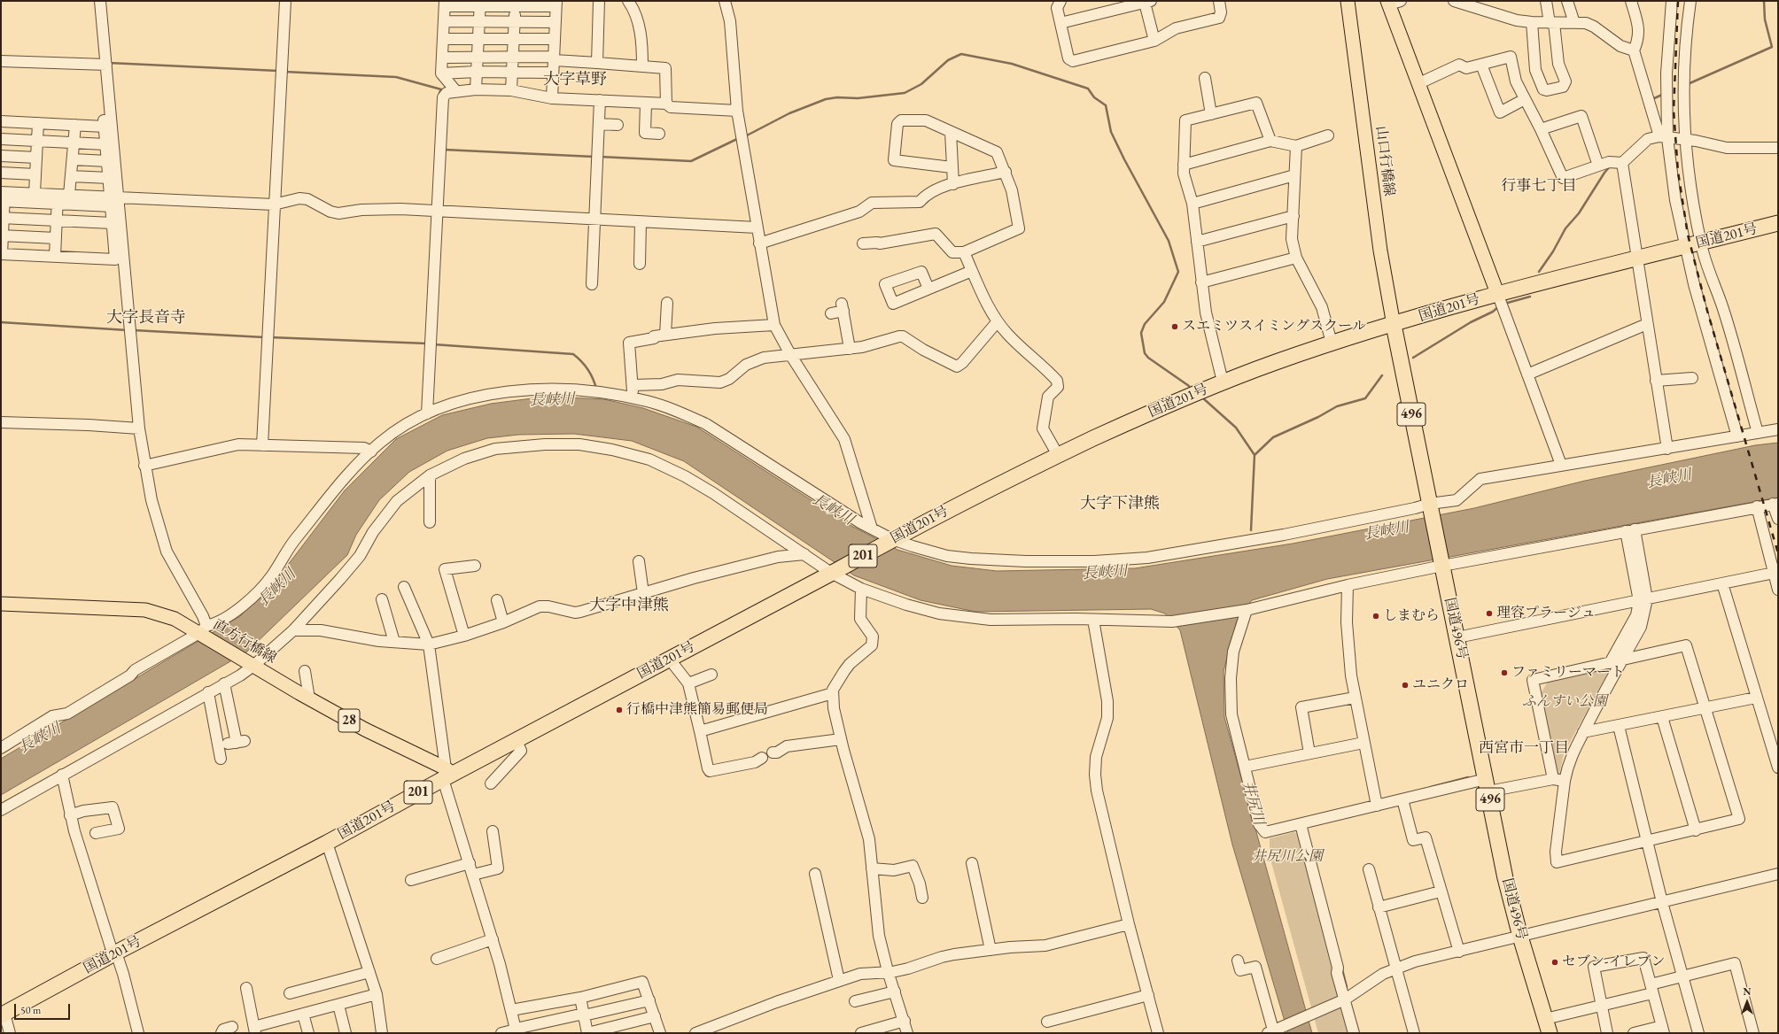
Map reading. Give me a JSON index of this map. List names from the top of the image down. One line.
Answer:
{"streets":{"highway":["国道201号","496","201","国道496号"],"main road":["山口行橋線","直方行橋線","28"]},"crossings":[["山口行橋線","国道201号"],["山口行橋線","国道496号"],["国道201号","国道496号"],["国道201号","直方行橋線"]],"districts":["大字草野","行事七丁目","大字長音寺","大字下津熊","大字中津熊","西宮市一丁目"],"water":["長峡川","井尻川"],"parks":["ふんすい公園","井尻川公園"],"places":["スエミツスイミングスクール","理容プラージュ","しまむら","ファミリーマート","ユニクロ","行橋中津熊簡易郵便局","セブン-イレブン"],"scale_bar":"50 m","north":"top"}
